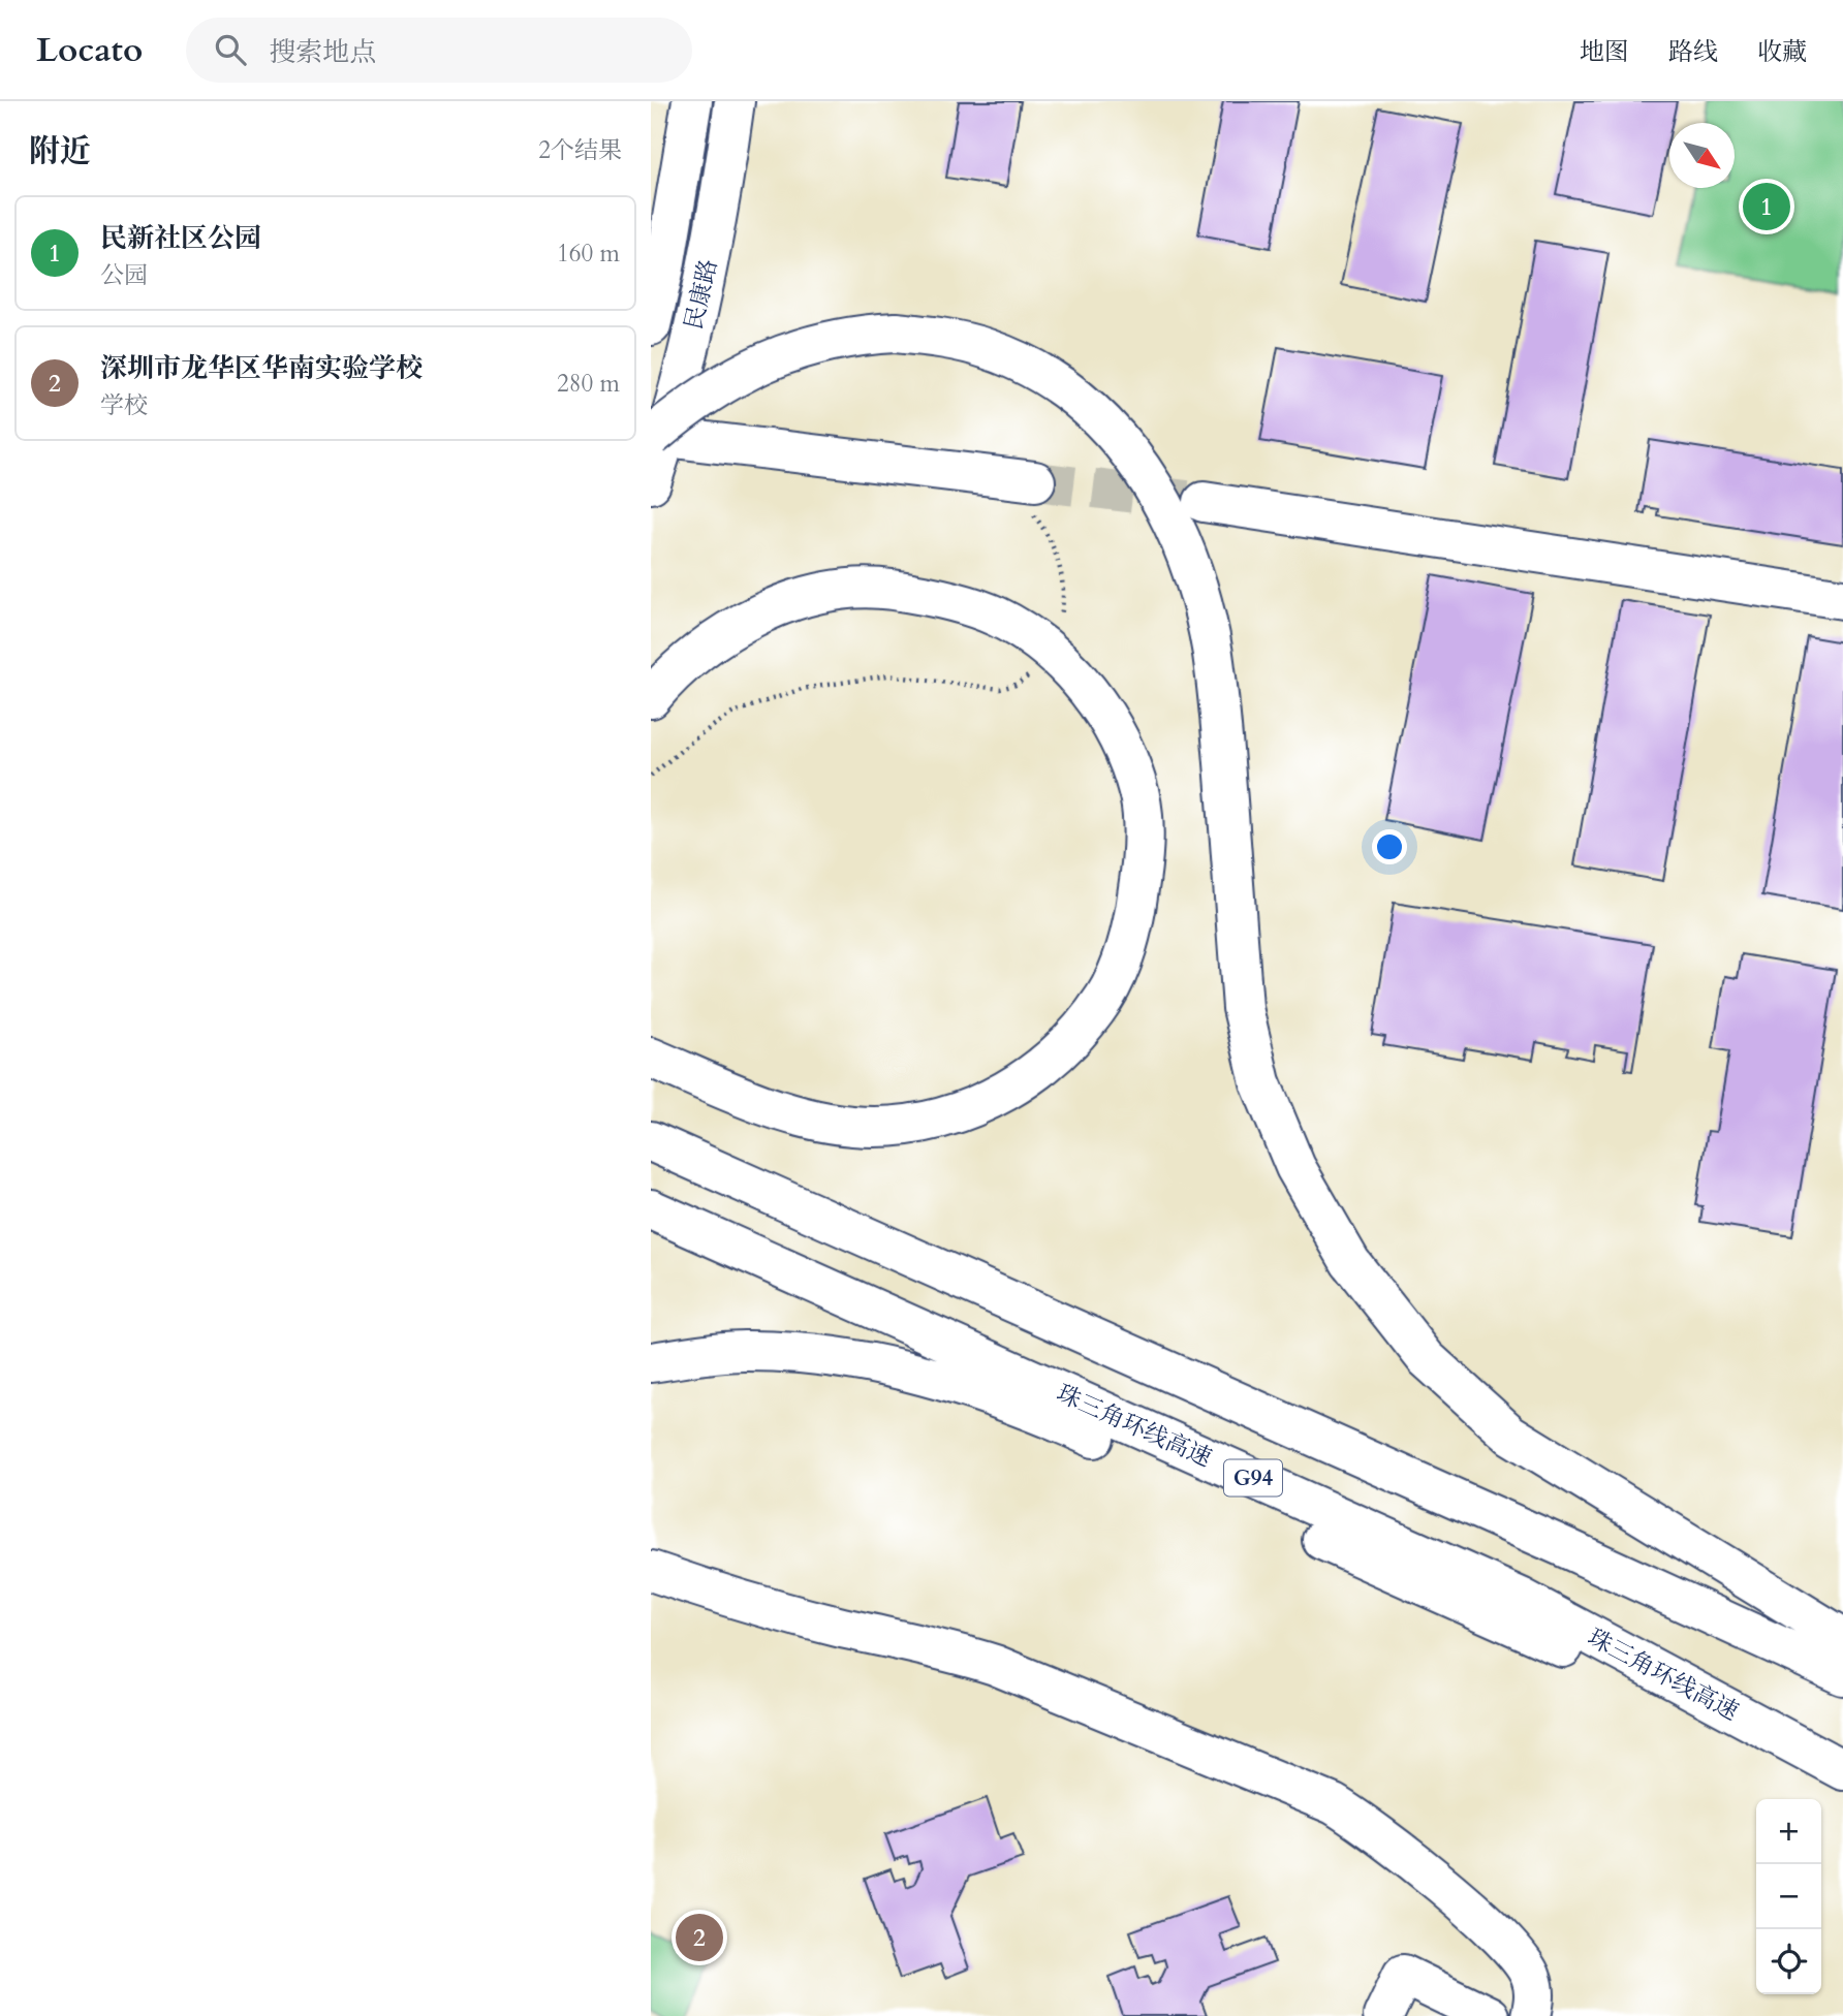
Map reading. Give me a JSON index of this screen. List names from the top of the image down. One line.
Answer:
{"streets":{"main road":["民康路","珠三角环线高速","G94"]},"north":"bottom right","page":{"header":"Locato","search":"搜索地点","nav":["地图","路线","收藏"],"heading":["附近","2个结果"],"pins":["1","2"],"list":[{"mark":"1","name":"民新社区公园","note":"公园","value":"160 m"},{"mark":"2","name":"深圳市龙华区华南实验学校","note":"学校","value":"280 m"}],"map_buttons":["+","−"]}}
